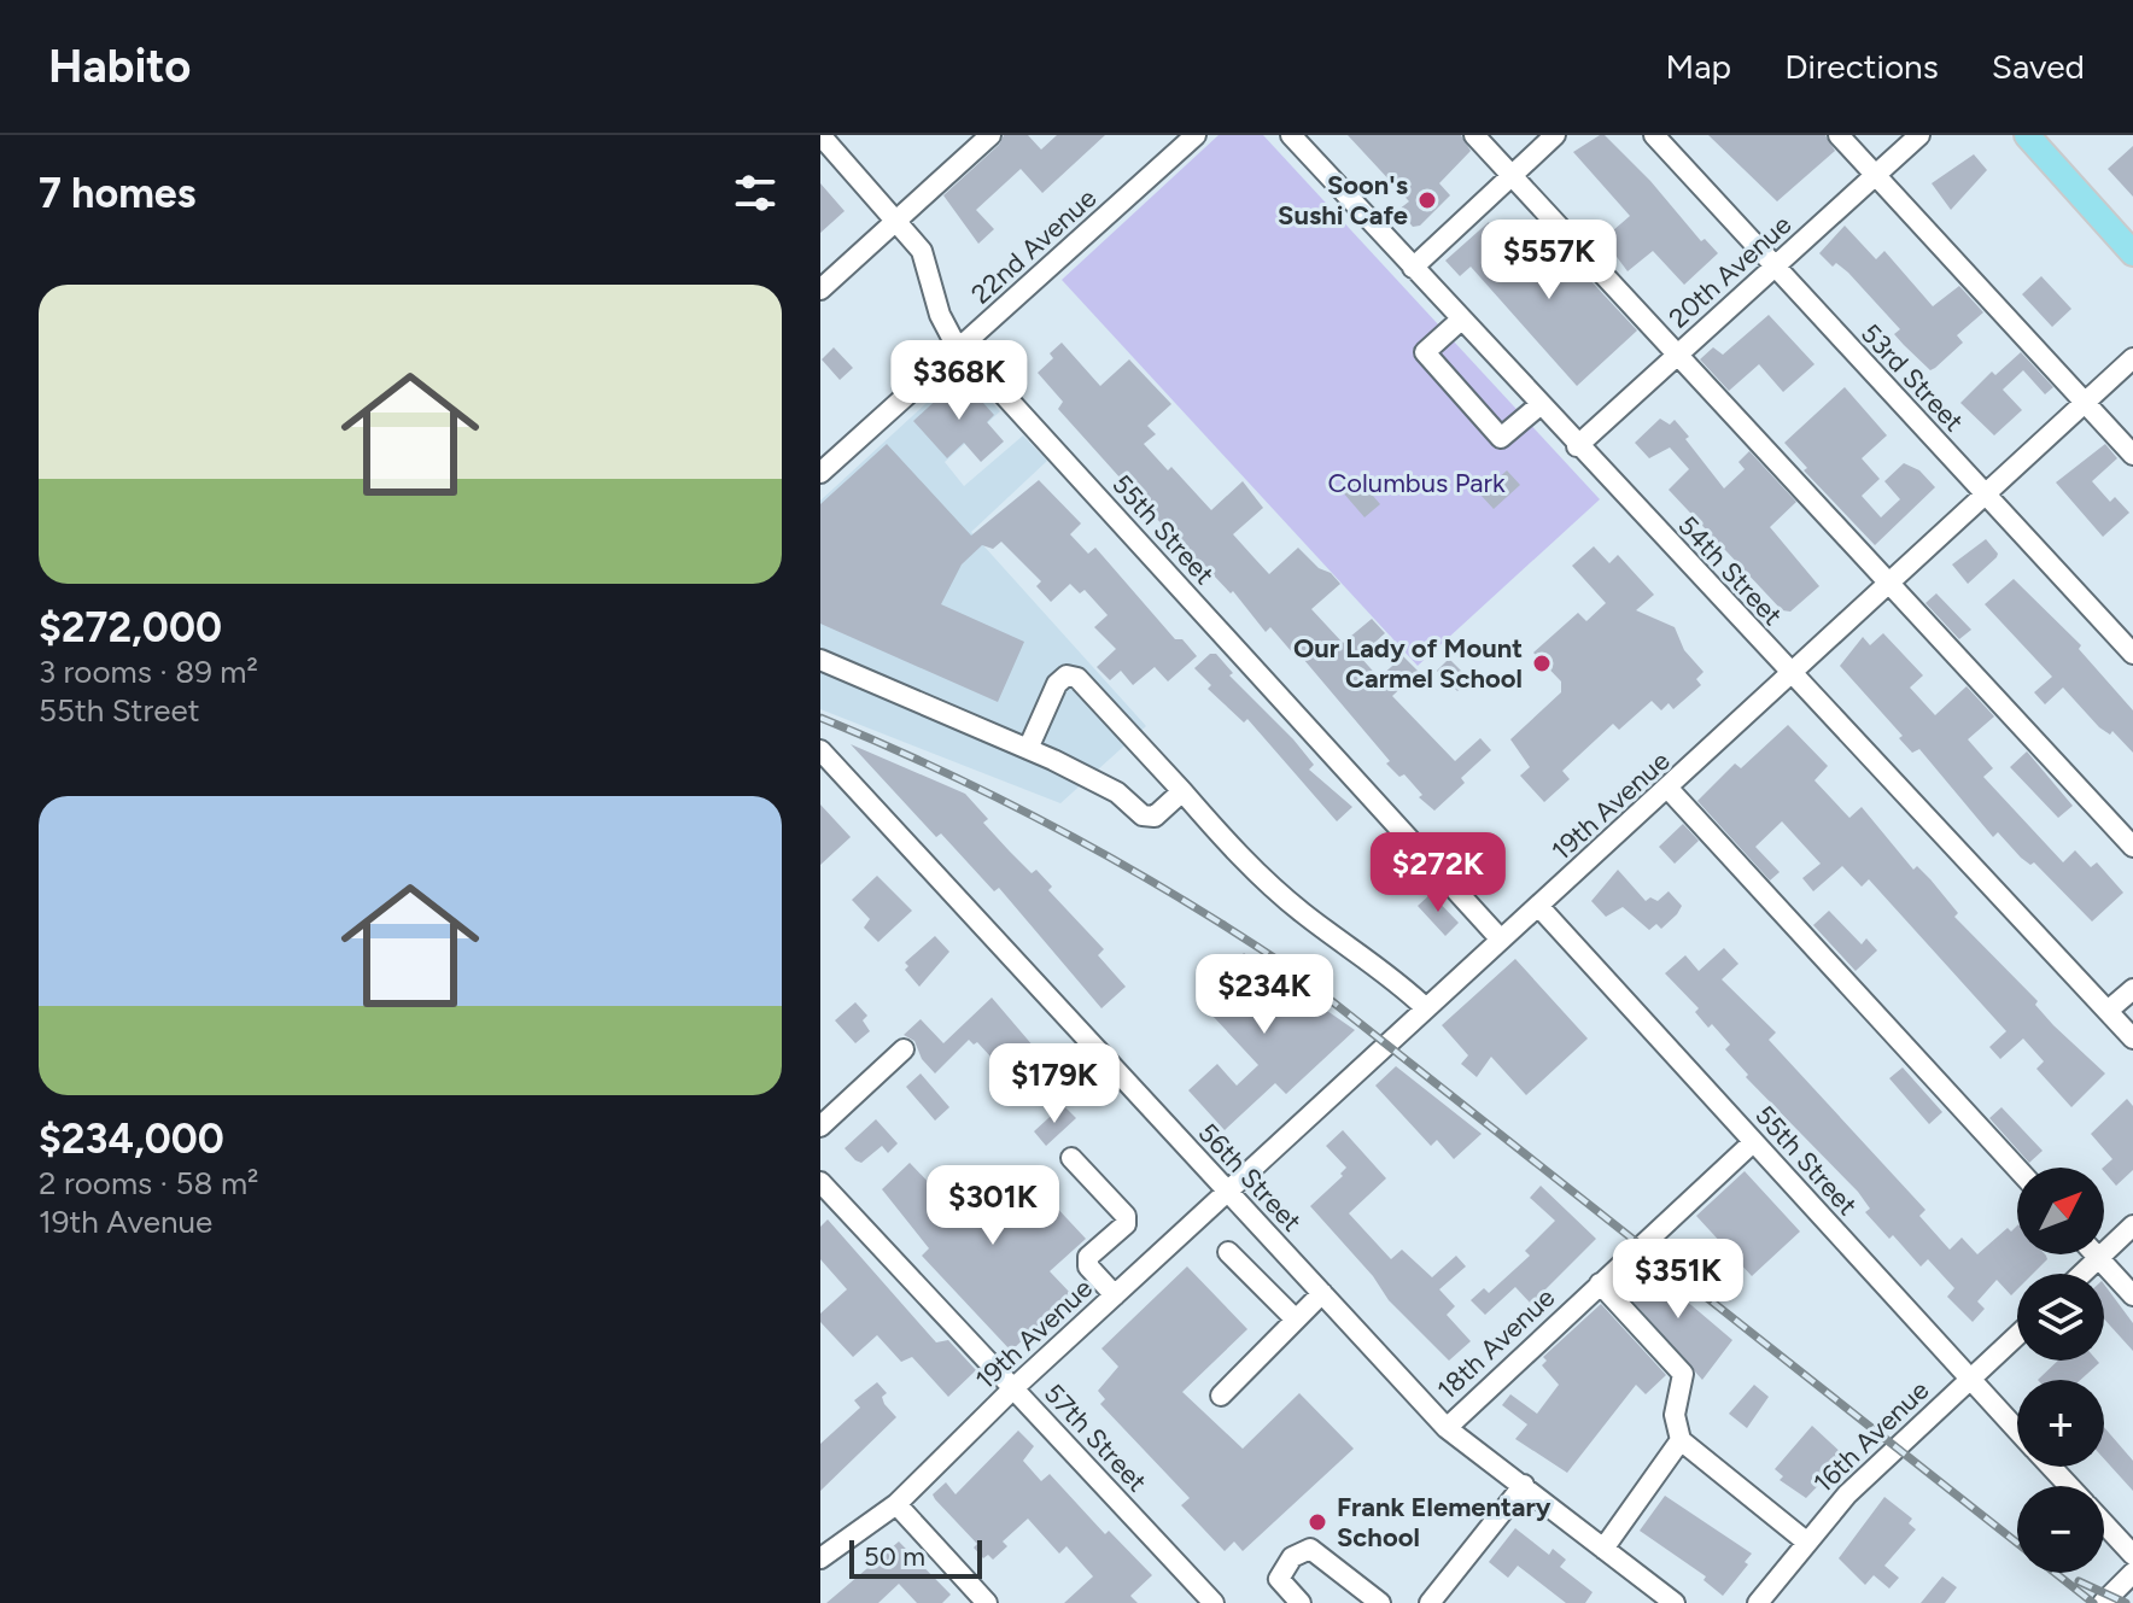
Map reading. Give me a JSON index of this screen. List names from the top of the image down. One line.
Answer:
{"streets":{"street":["22nd Avenue","20th Avenue","53rd Street","55th Street","54th Street","19th Avenue","56th Street","18th Avenue","16th Avenue","57th Street"]},"crossings":[["22nd Avenue","55th Street"],["20th Avenue","53rd Street"],["20th Avenue","54th Street"],["53rd Street","19th Avenue"],["55th Street","19th Avenue"],["55th Street","18th Avenue"],["55th Street","16th Avenue"],["54th Street","19th Avenue"],["19th Avenue","56th Street"],["19th Avenue","57th Street"],["56th Street","18th Avenue"]],"parks":["Columbus Park"],"places":["Soon's Sushi Cafe","Our Lady of Mount Carmel School","Frank Elementary School"],"scale_bar":"50 m","north":"top right","page":{"header":"Habito","nav":["Map","Directions","Saved"],"heading":"7 homes","price":["$557K","$368K","$272K","$234K","$179K","$301K","$351K"],"list":[{"name":"$272,000","note":"3 rooms · 89 m² · 55th Street"},{"name":"$234,000","note":"2 rooms · 58 m² · 19th Avenue"}],"map_buttons":["+","−"],"scale":"50 m"}}
